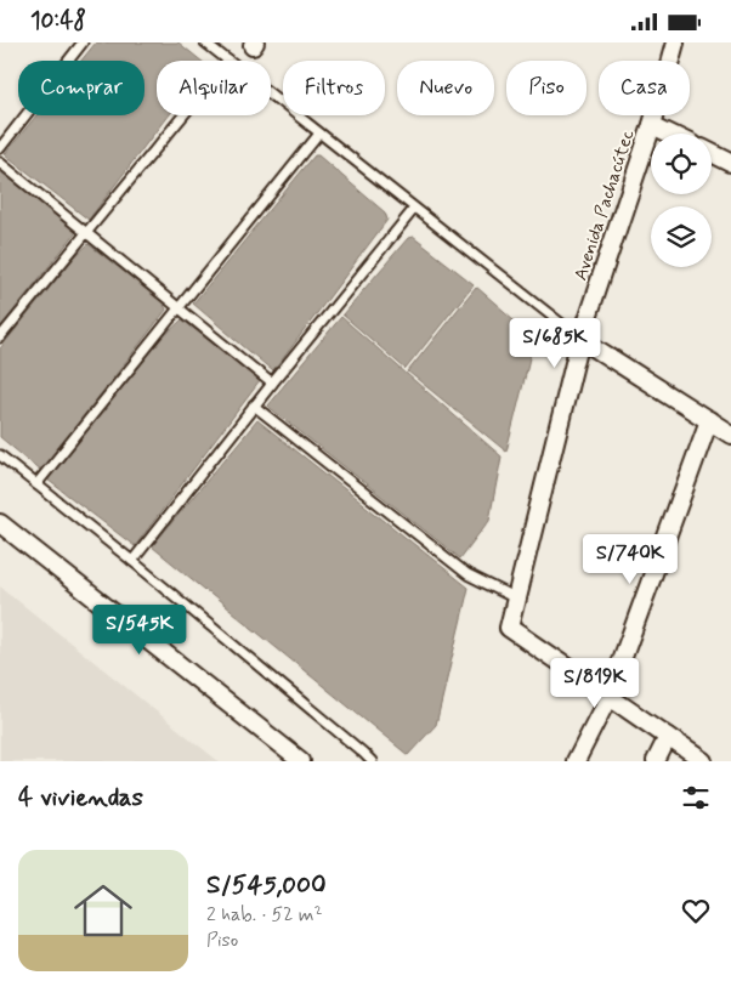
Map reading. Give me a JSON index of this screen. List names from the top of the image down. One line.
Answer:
{"streets":{"street":["Avenida Pachacútec"]},"page":{"status":"10:48","chip":["Comprar","Alquilar","Filtros","Nuevo","Piso","Casa"],"price":["S/685K","S/740K","S/545K","S/819K"],"heading":"4 viviendas","list":[{"name":"S/545,000","note":"2 hab. · 52 m² · Piso"}]}}
